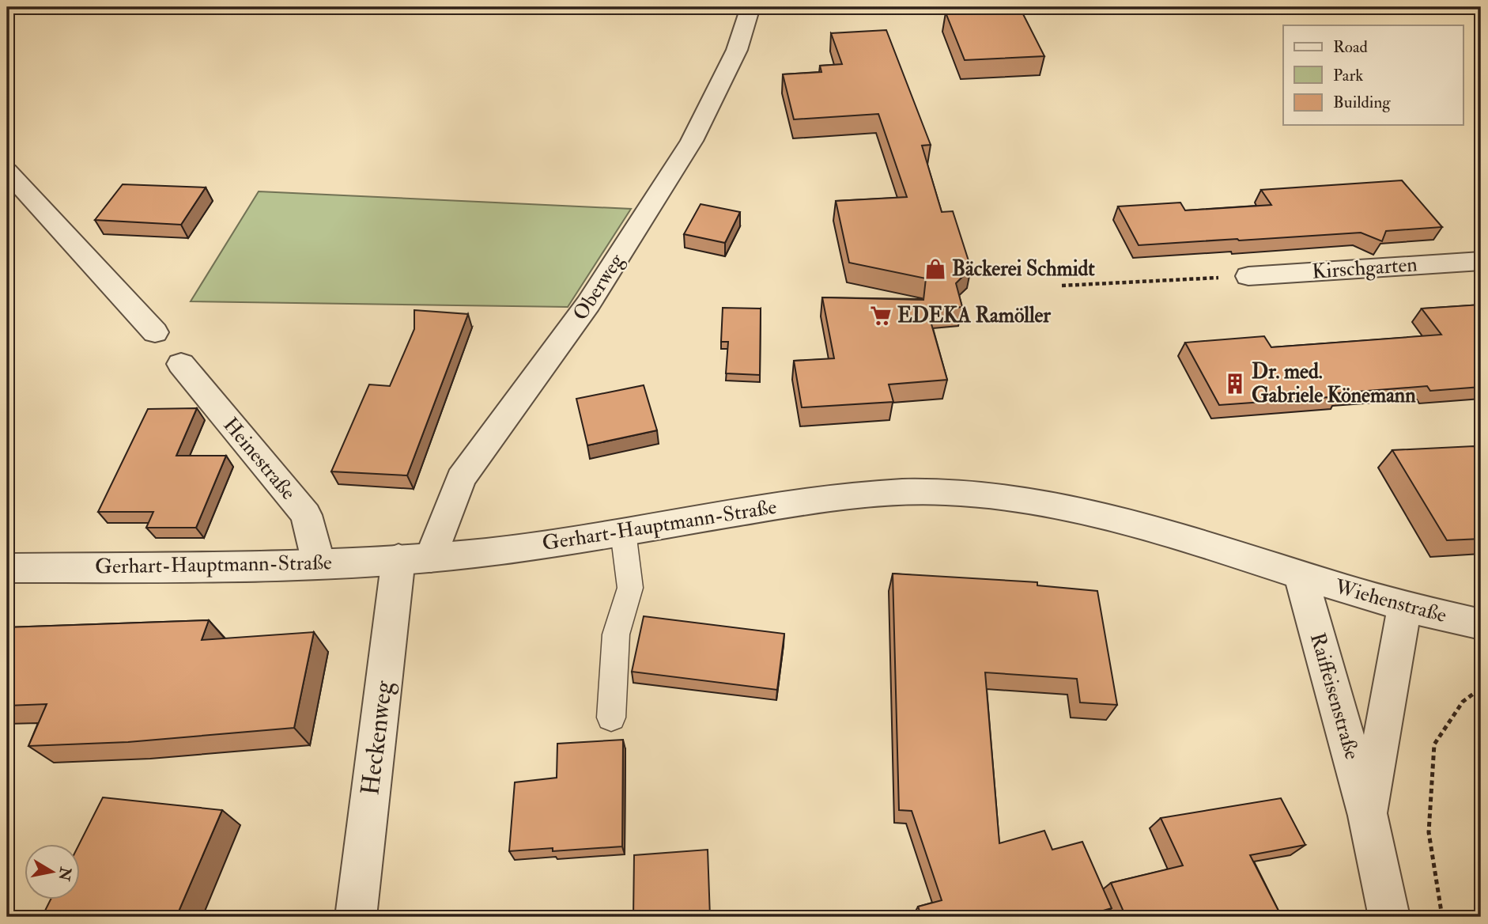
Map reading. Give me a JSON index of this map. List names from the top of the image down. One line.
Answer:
{"streets":{"street":["Kirschgarten","Oberweg","Heinestraße","Gerhart-Hauptmann-Straße","Wiehenstraße","Raiffeisenstraße","Heckenweg"]},"crossings":[["Oberweg","Gerhart-Hauptmann-Straße"],["Oberweg","Heckenweg"],["Heinestraße","Gerhart-Hauptmann-Straße"],["Gerhart-Hauptmann-Straße","Wiehenstraße"],["Gerhart-Hauptmann-Straße","Raiffeisenstraße"],["Gerhart-Hauptmann-Straße","Heckenweg"],["Wiehenstraße","Raiffeisenstraße"]],"places":{"shop":["Bäckerei Schmidt"],"supermarket":["EDEKA Ramöller"],"building":["Dr. med. Gabriele Könemann"]},"legend":["Road","Park","Building"],"north":"right"}
